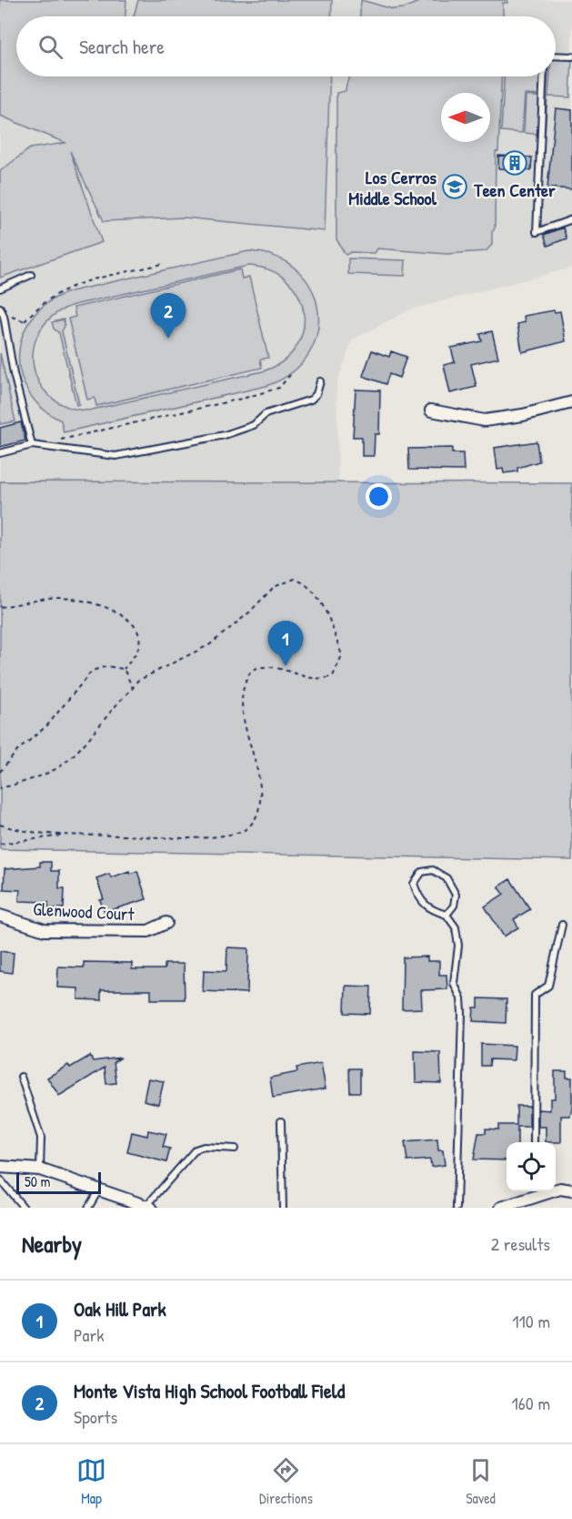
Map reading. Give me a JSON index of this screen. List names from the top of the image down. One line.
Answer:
{"streets":{"street":["Glenwood Court"]},"places":{"building":["Teen Center"],"school or university":["Los Cerros Middle School"]},"scale_bar":"50 m","north":"left","page":{"search":"Search here","pins":["2","1"],"scale":"50 m","heading":["Nearby","2 results"],"list":[{"mark":"1","name":"Oak Hill Park","note":"Park","value":"110 m"},{"mark":"2","name":"Monte Vista High School Football Field","note":"Sports","value":"160 m"}],"nav":["Map","Directions","Saved"]}}
